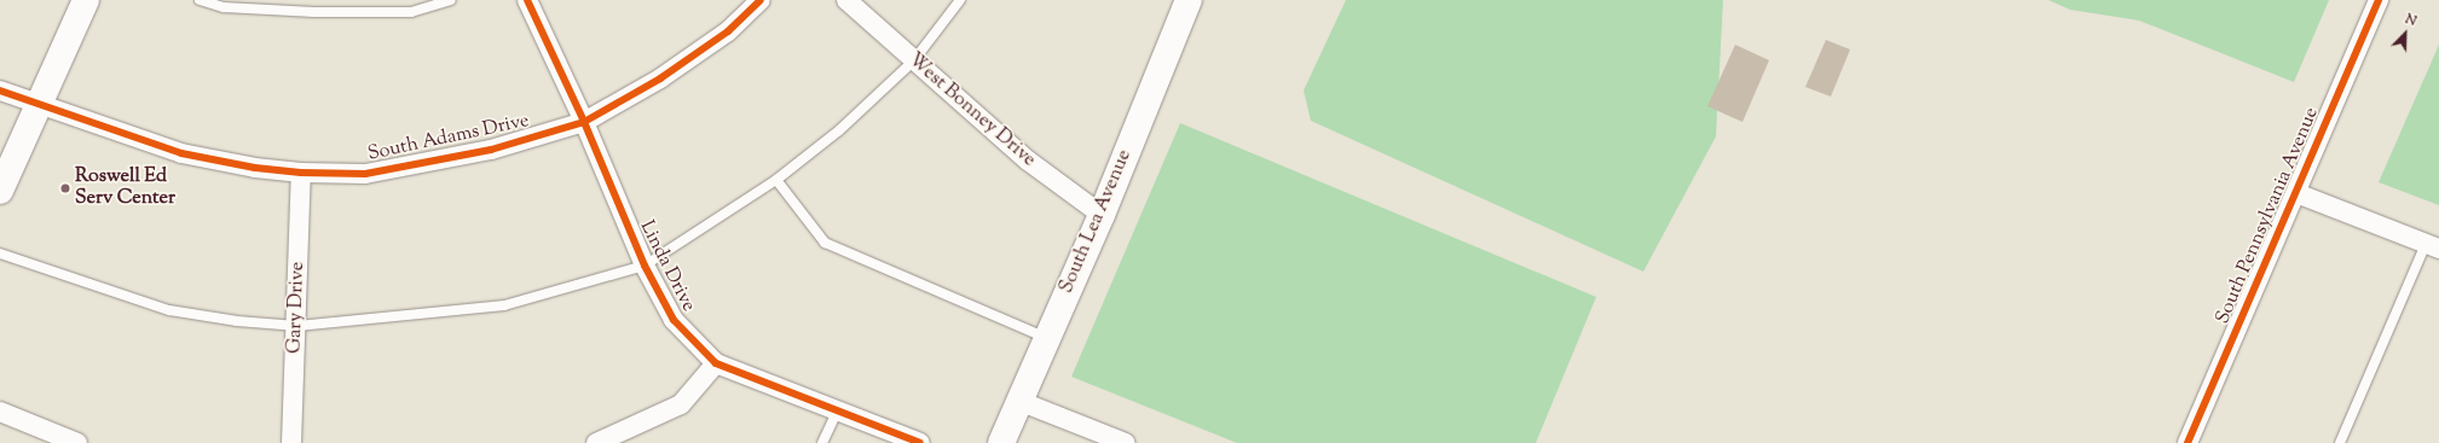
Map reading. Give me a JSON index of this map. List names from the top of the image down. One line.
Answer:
{"streets":{"street":["West Bonney Drive","South Adams Drive","South Pennsylvania Avenue","South Lea Avenue","Linda Drive","Gary Drive"]},"crossings":[["West Bonney Drive","South Lea Avenue"],["South Adams Drive","Linda Drive"],["South Adams Drive","Gary Drive"]],"places":["Roswell Ed Serv Center"],"north":"top right"}
